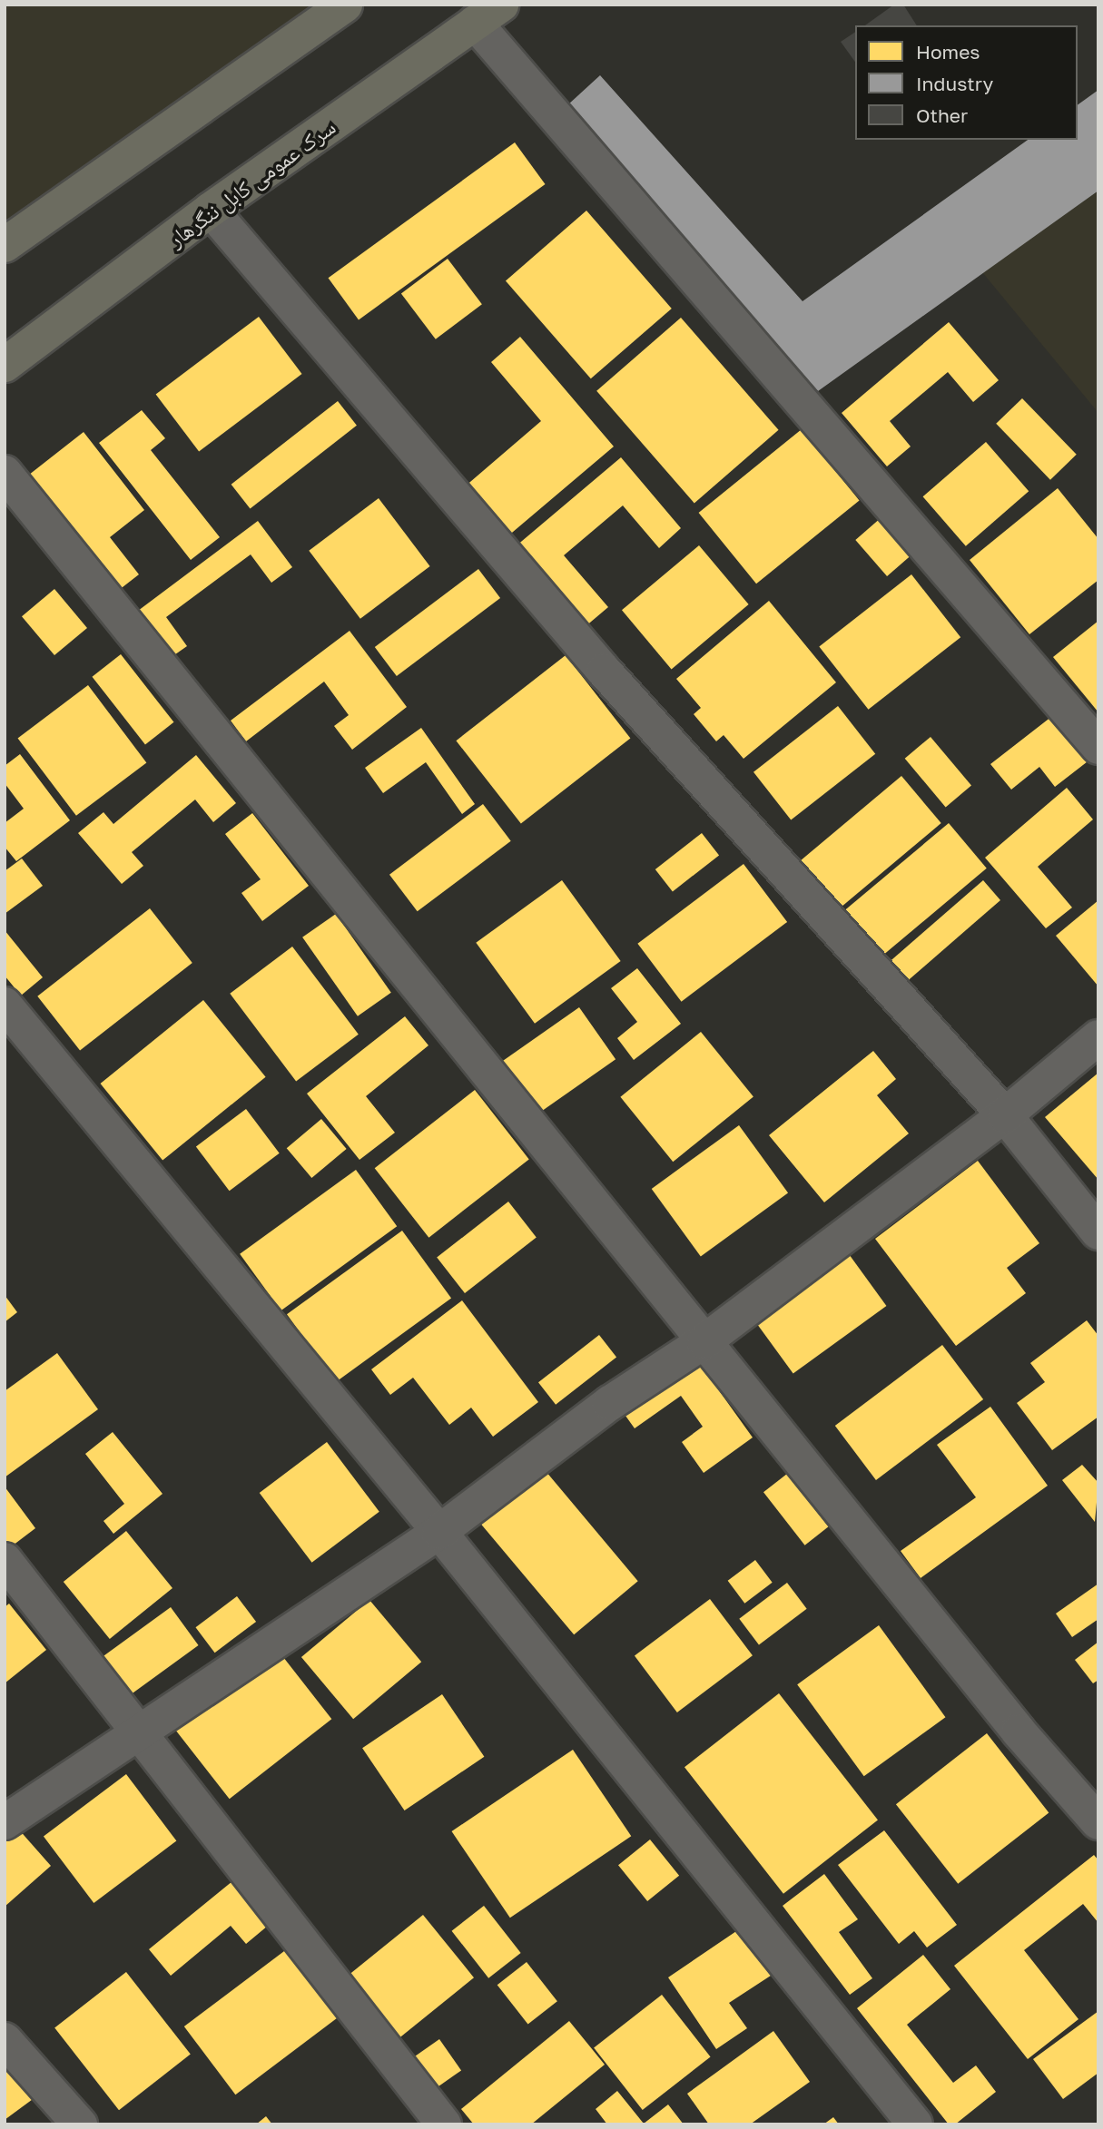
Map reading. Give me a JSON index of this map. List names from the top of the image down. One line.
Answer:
{"streets":{"highway":["سرک عمومی کابل ننگرهار"]},"legend":["Homes","Industry","Other"]}
